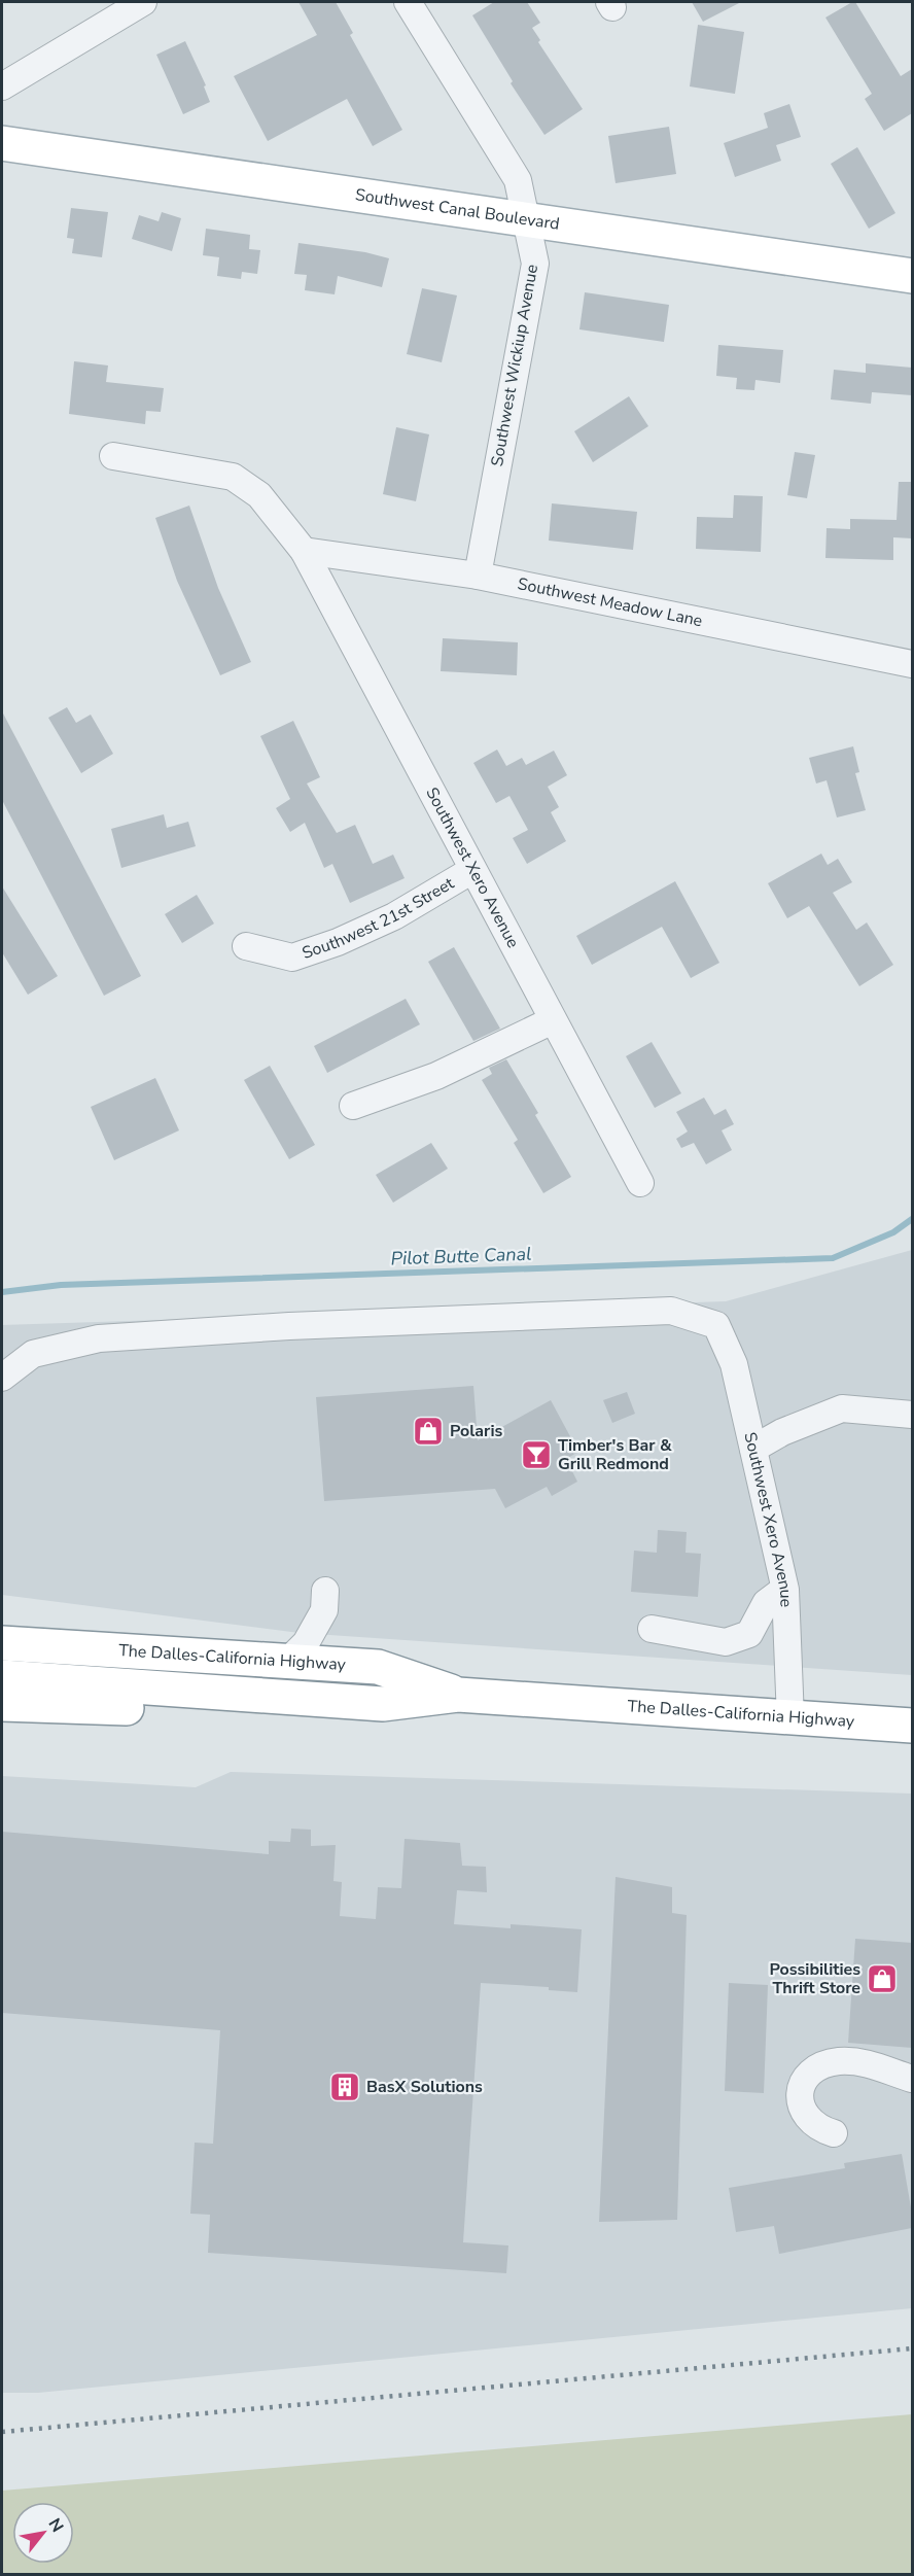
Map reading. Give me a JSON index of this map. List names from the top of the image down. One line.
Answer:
{"streets":{"main road":["Southwest Canal Boulevard","The Dalles-California Highway"],"street":["Southwest Wickiup Avenue","Southwest Meadow Lane","Southwest Xero Avenue","Southwest 21st Street"]},"crossings":[["Southwest Canal Boulevard","Southwest Wickiup Avenue"],["Southwest Wickiup Avenue","Southwest Meadow Lane"],["Southwest Meadow Lane","Southwest Xero Avenue"],["Southwest Xero Avenue","Southwest 21st Street"],["Southwest Xero Avenue","The Dalles-California Highway"]],"water":["Pilot Butte Canal"],"places":{"shop":["Polaris","Possibilities Thrift Store"],"bar":["Timber's Bar & Grill Redmond"],"building":["BasX Solutions"]},"north":"top right"}
